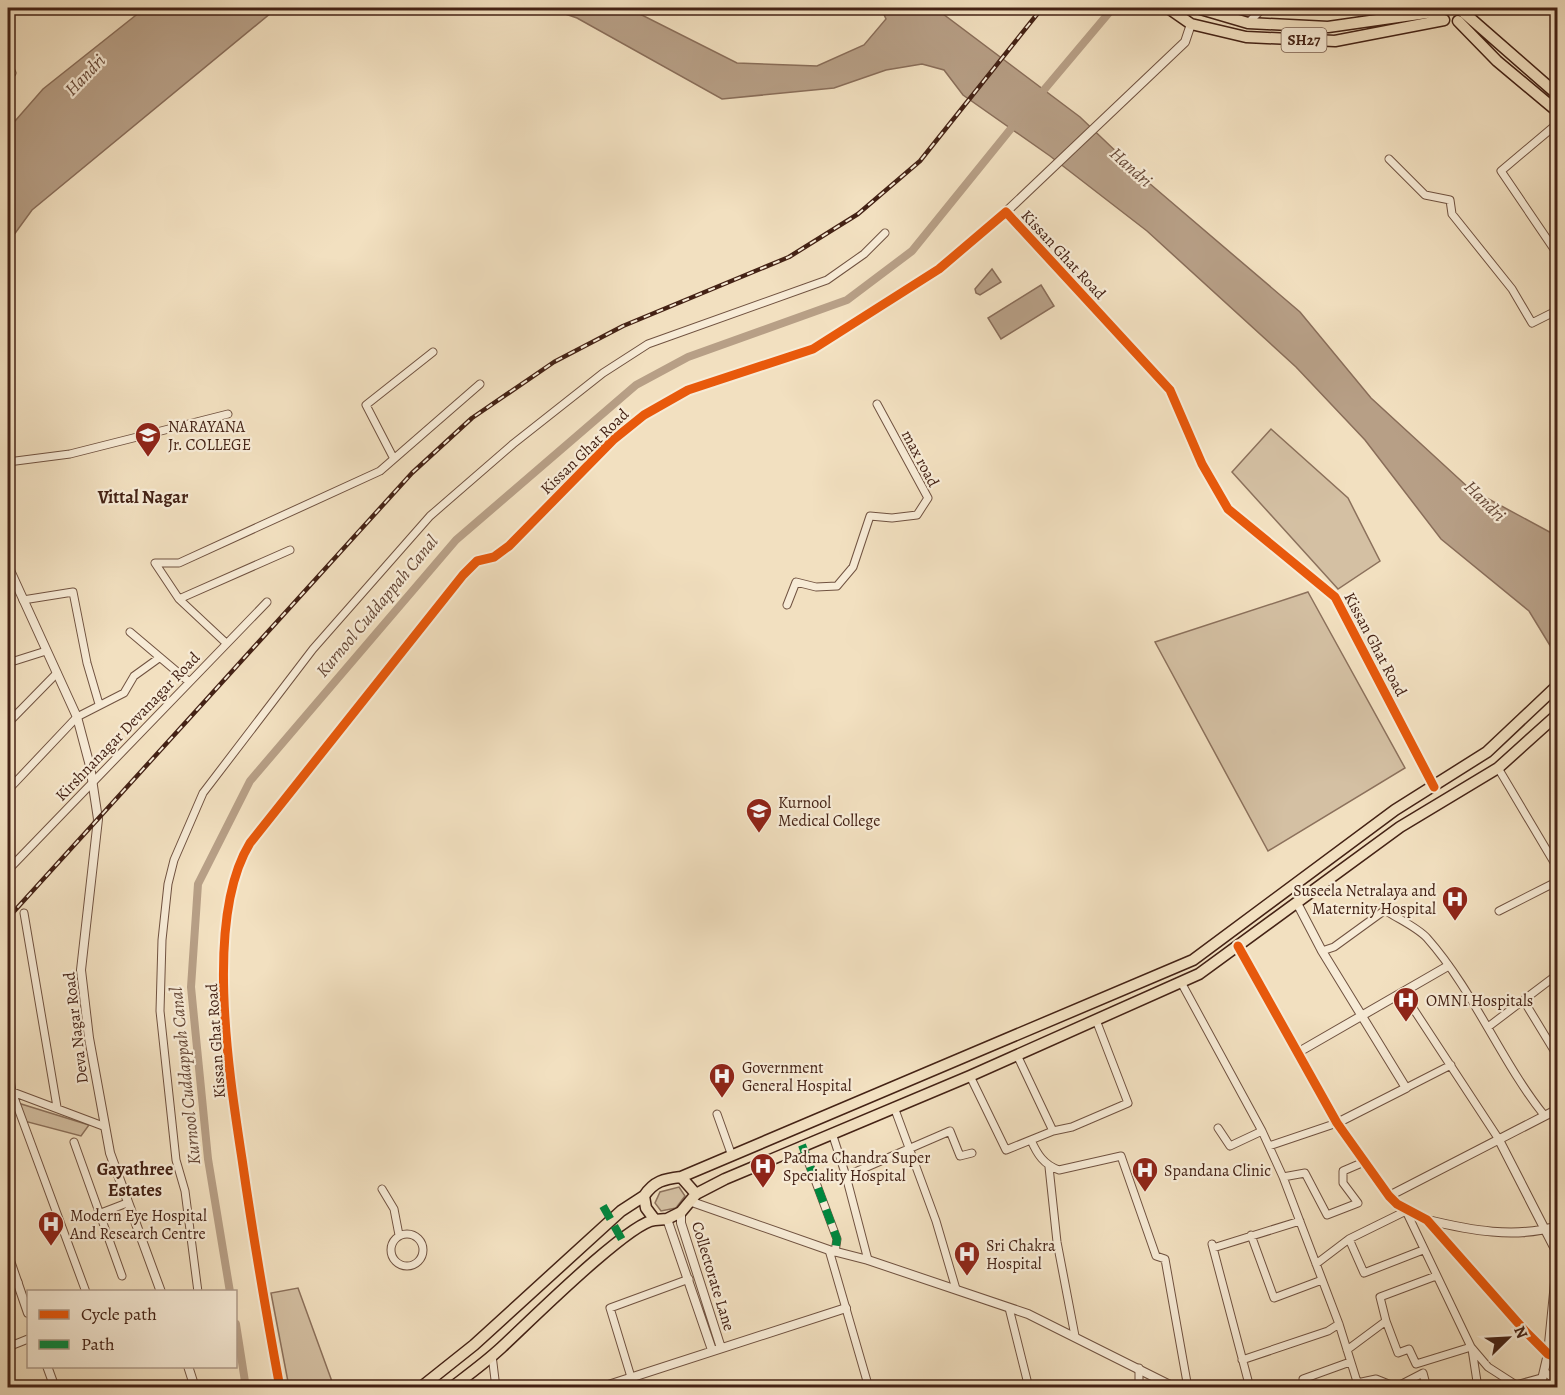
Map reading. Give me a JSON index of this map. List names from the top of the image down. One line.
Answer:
{"streets":{"main road":["SH27"],"street":["Kissan Ghat Road","max road","Kirshnanagar Devanagar Road","Deva Nagar Road","Collectorate Lane"]},"crossings":[["Kirshnanagar Devanagar Road","Deva Nagar Road"]],"districts":["Vittal Nagar","Gayathree Estates"],"water":["Handri","Kurnool Cuddappah Canal"],"places":{"school or university":["NARAYANA Jr. COLLEGE","Kurnool Medical College"],"hospital":["Suseela Netralaya and Maternity Hospital","OMNI Hospitals","Government General Hospital","Padma Chandra Super Speciality Hospital","Spandana Clinic","Modern Eye Hospital And Research Centre","Sri Chakra Hospital"]},"legend":["Cycle path","Path"],"north":"top right"}
